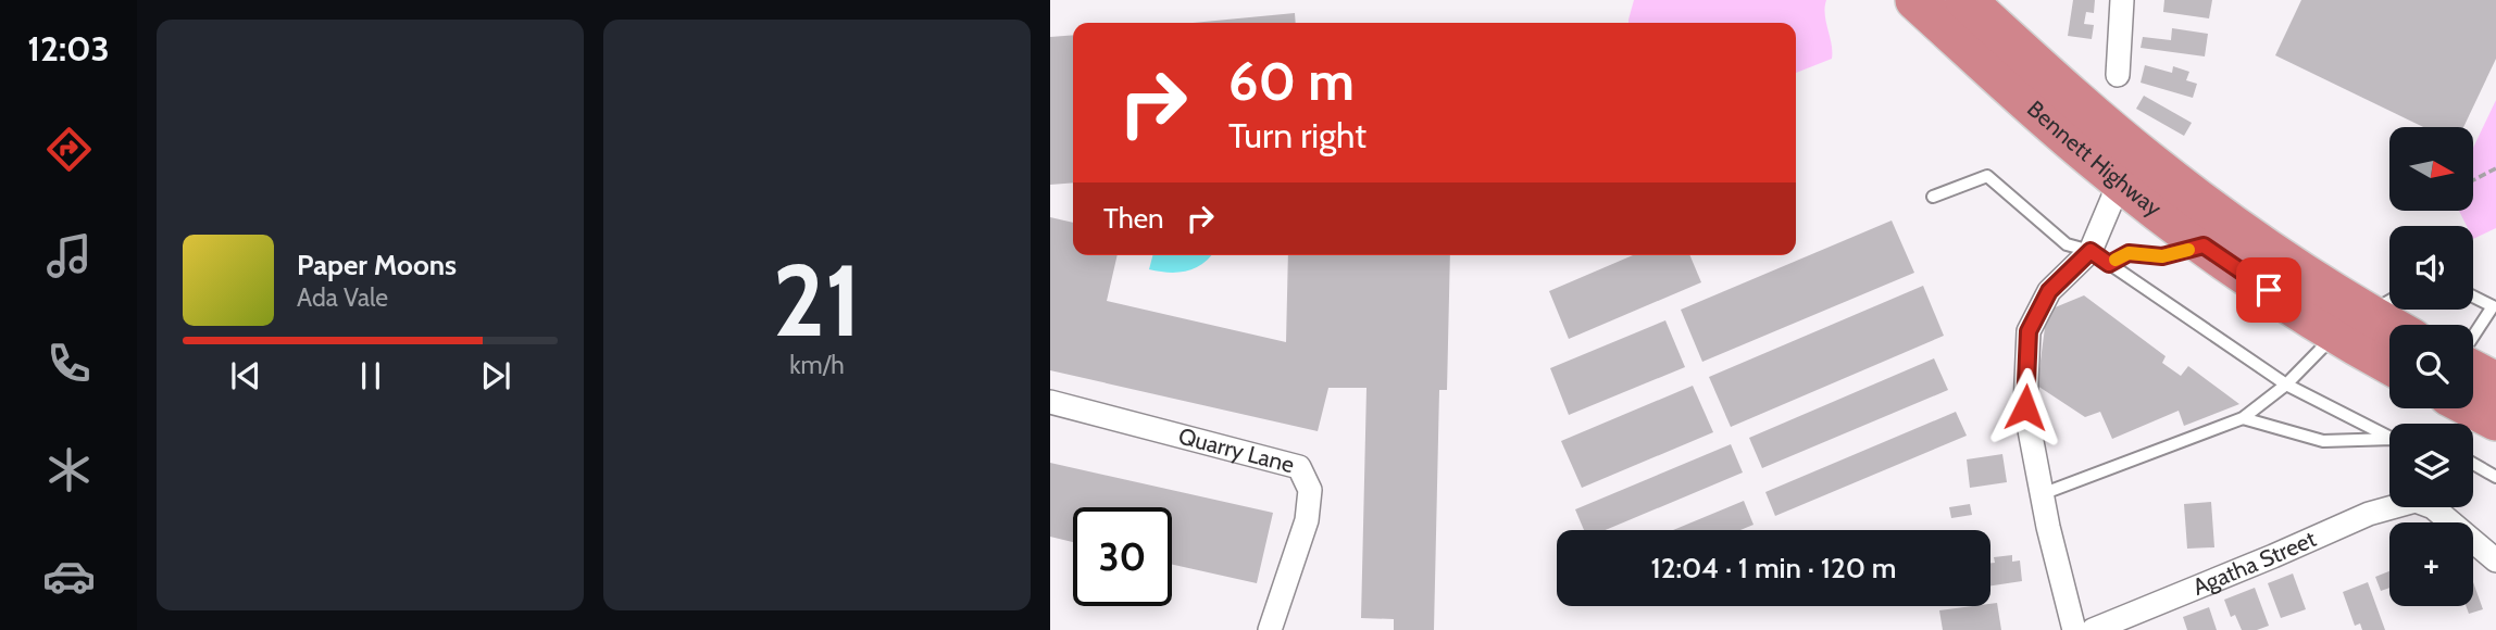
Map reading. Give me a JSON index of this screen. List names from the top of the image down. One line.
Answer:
{"streets":{"highway":["Bennett Highway"],"street":["Quarry Lane","Agatha Street"]},"north":"right","page":{"tabs":"12:03","tile":["21","km/h"],"turn":["60 m","Turn right"],"map_buttons":"+","then":"Then","song":["Paper Moons","Ada Vale"],"limit":"30","trip":"12:04 · 1 min · 120 m"}}
